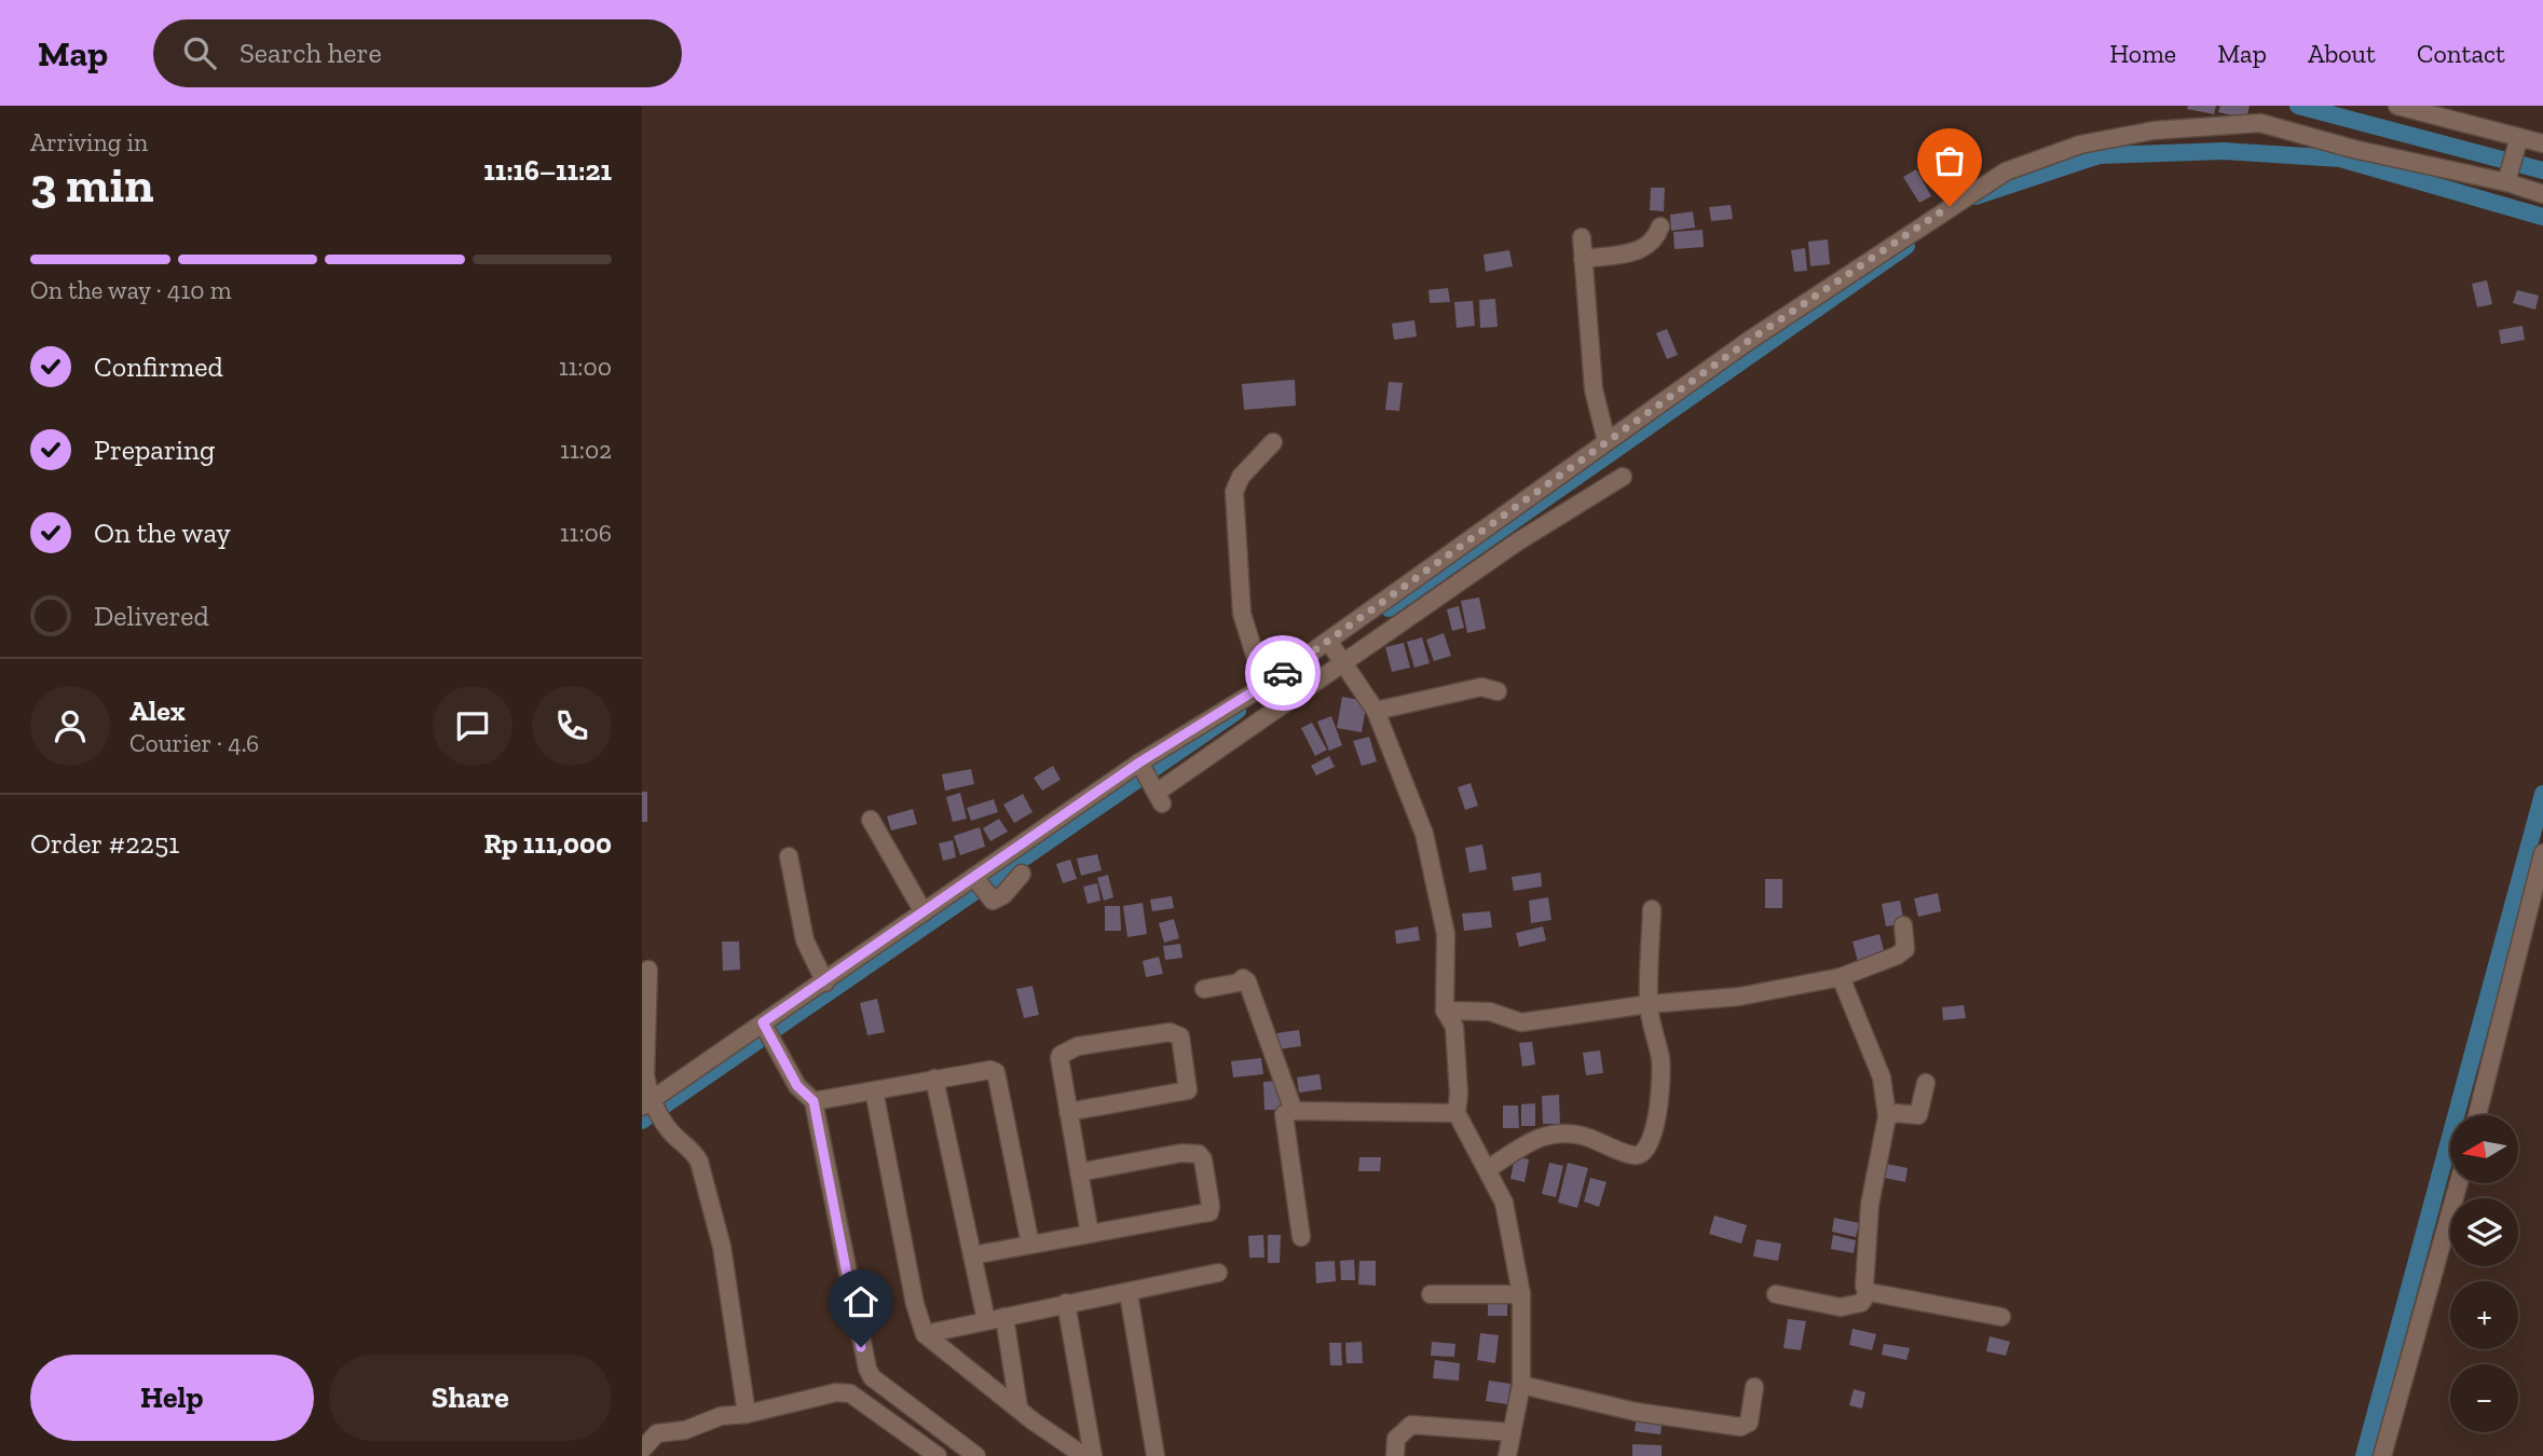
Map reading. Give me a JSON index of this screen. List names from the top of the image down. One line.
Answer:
{"north":"left","page":{"header":"Map","search":"Search here","nav":["Home","Map","About","Contact"],"heading":["3 min","Arriving in","11:16–11:21"],"panel":["Alex","Courier · 4.6","Order #2251","Rp 111,000"],"bar":"On the way · 410 m","list":[["Confirmed","11:00"],["Preparing","11:02"],["On the way","11:06"],"Delivered"],"map_buttons":["+","−"],"buttons":["Help","Share"]}}
